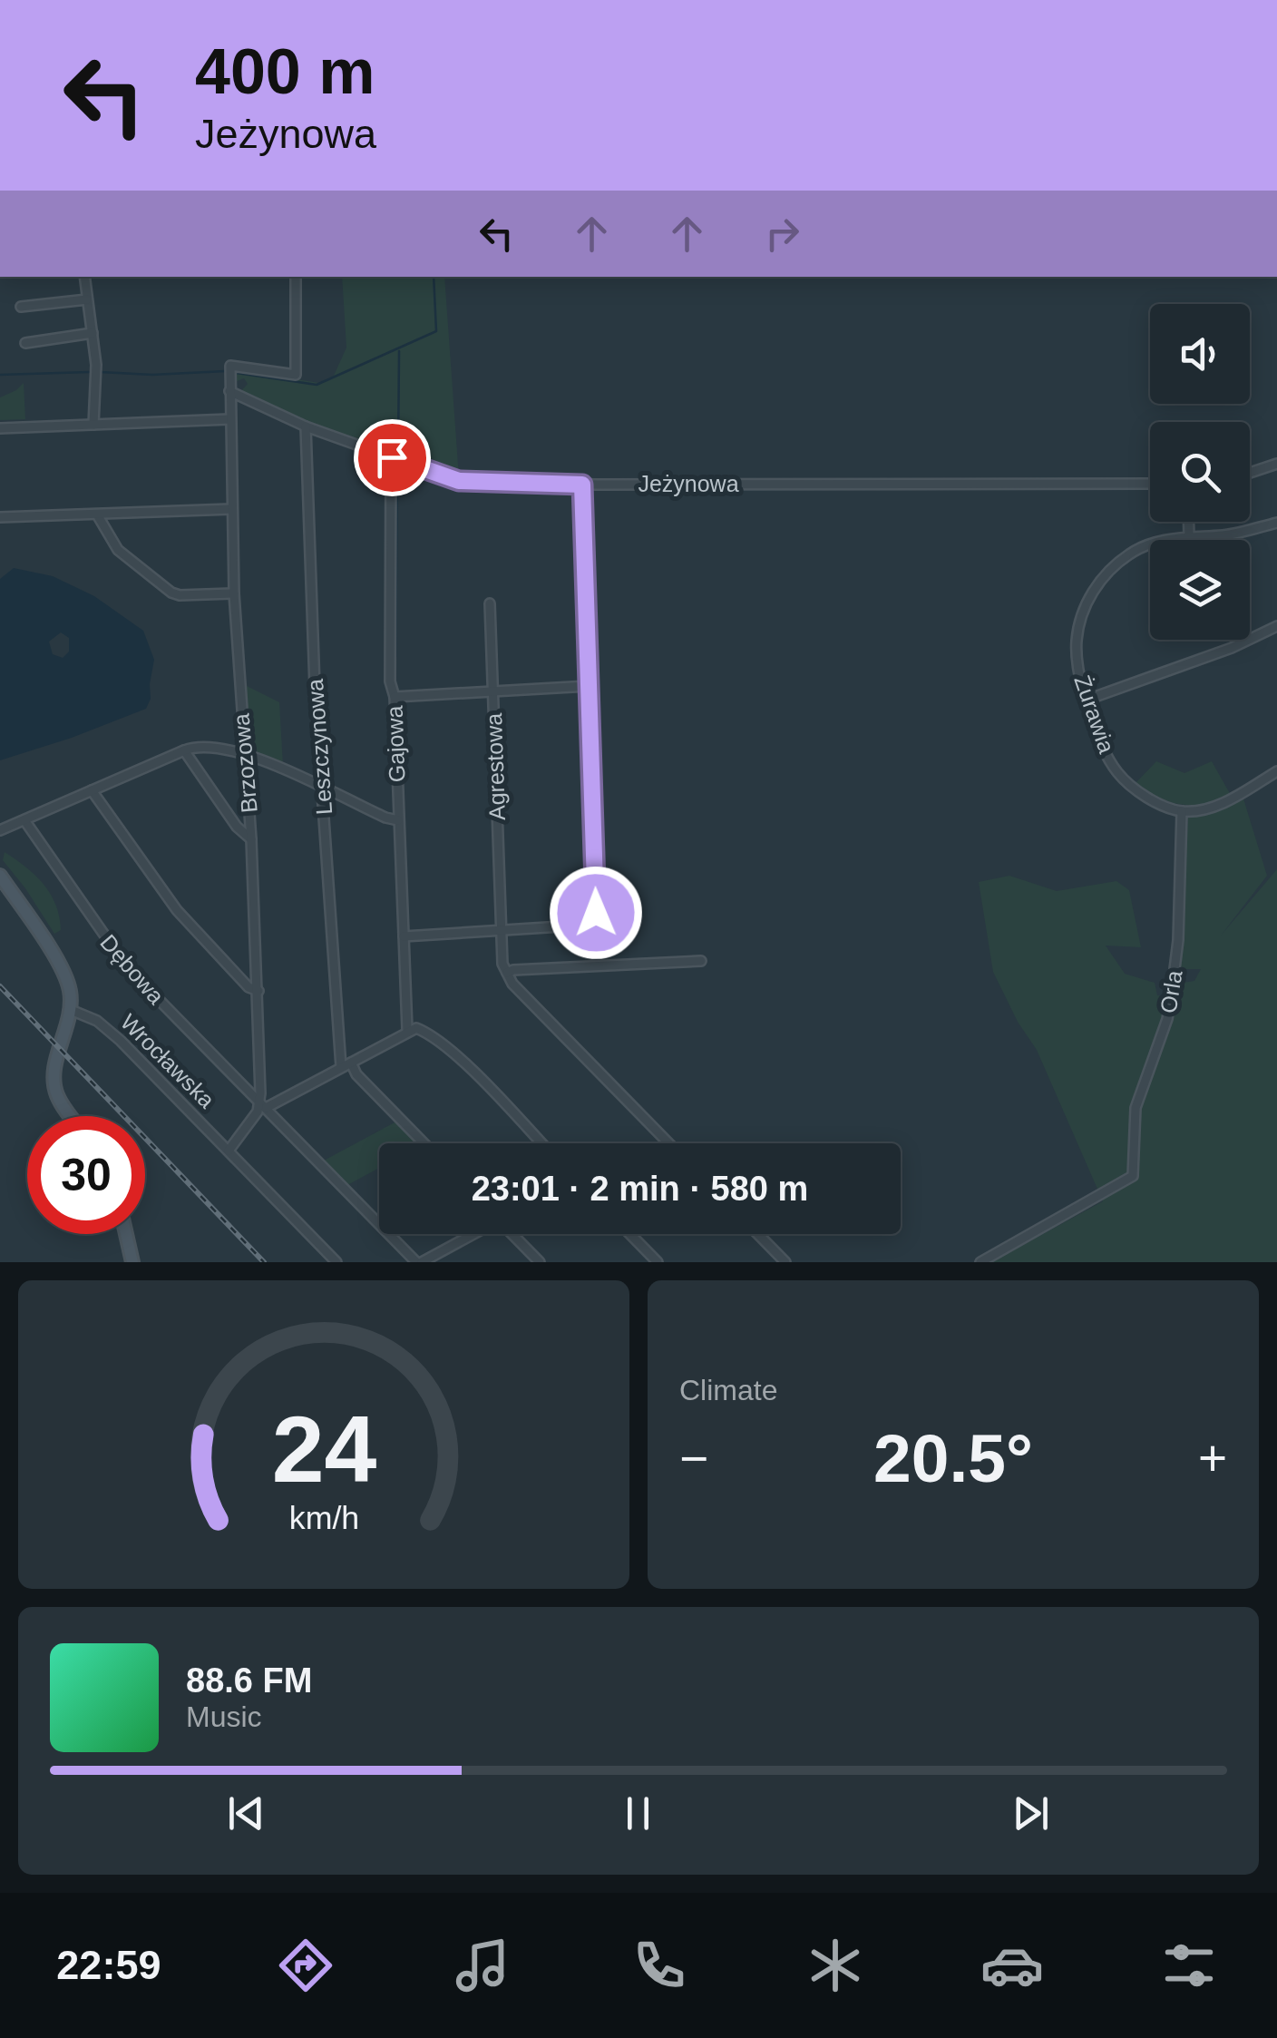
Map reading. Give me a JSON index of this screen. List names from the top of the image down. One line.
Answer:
{"streets":{"street":["Jeżynowa","Żurawia","Gajowa","Leszczynowa","Brzozowa","Agrestowa","Dębowa","Orla","Wrocławska"]},"crossings":[["Jeżynowa","Gajowa"],["Jeżynowa","Leszczynowa"],["Jeżynowa","Brzozowa"],["Żurawia","Orla"],["Brzozowa","Dębowa"]],"page":{"turn":["400 m","Jeżynowa"],"limit":"30","trip":"23:01 · 2 min · 580 m","tile":"Climate","heat":["−","20.5°","+"],"song":["88.6 FM","Music"],"tabs":"22:59","gauge":["24","km/h"]}}
